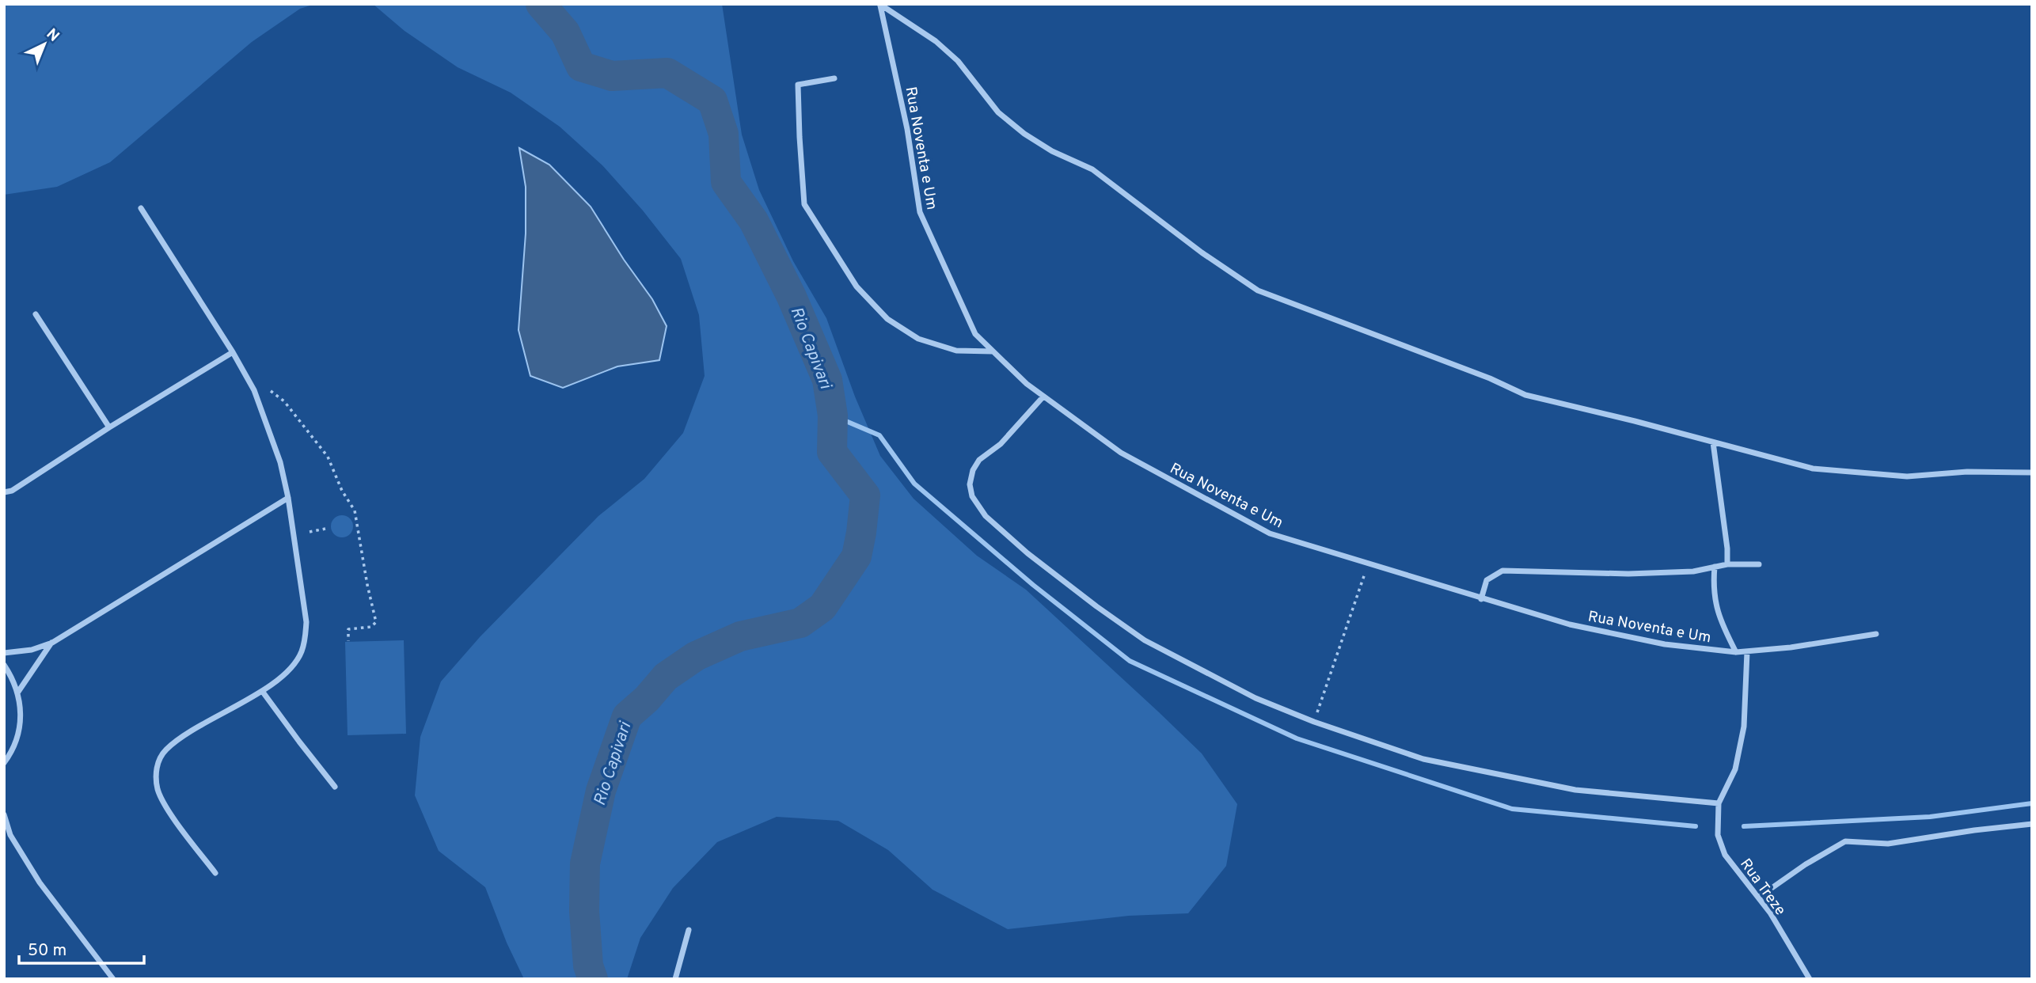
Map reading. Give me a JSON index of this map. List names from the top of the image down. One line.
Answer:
{"streets":{"street":["Rua Noventa e Um","Rua Treze"]},"water":["Rio Capivari"],"scale_bar":"50 m","north":"top right"}
